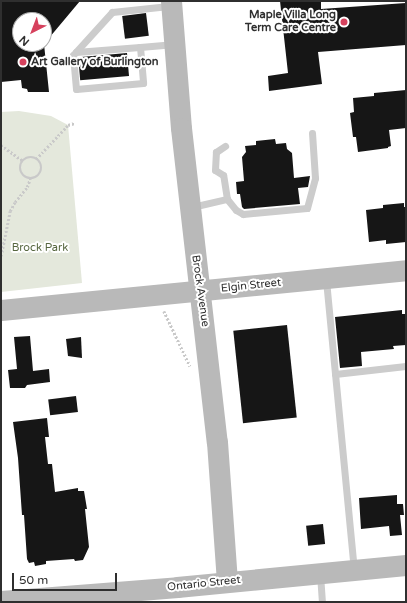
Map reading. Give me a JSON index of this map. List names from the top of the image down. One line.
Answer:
{"streets":{"street":["Elgin Street","Brock Avenue","Ontario Street"]},"crossings":[["Elgin Street","Brock Avenue"],["Brock Avenue","Ontario Street"]],"parks":["Brock Park"],"places":["Maple Villa Long Term Care Centre","Art Gallery of Burlington"],"scale_bar":"50 m","north":"bottom left"}
